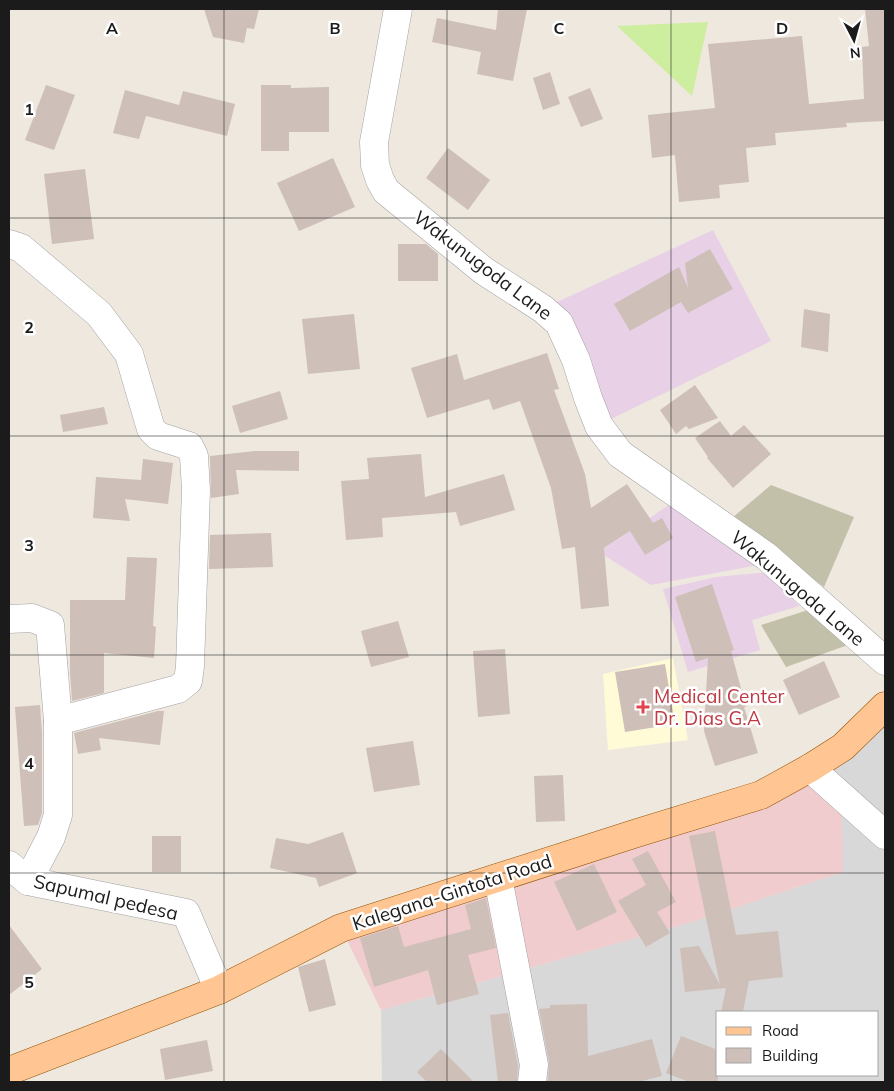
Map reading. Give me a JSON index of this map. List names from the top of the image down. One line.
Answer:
{"streets":{"main road":["Kalegana-Gintota Road"],"street":["Wakunugoda Lane","Sapumal pedesa"]},"crossings":[["Kalegana-Gintota Road","Sapumal pedesa"]],"places":{"health":["Medical Center Dr. Dias G.A"]},"legend":["Road","Building"],"north":"bottom","grid":{"columns":["A","B","C","D"],"rows":["1","2","3","4","5"]}}
